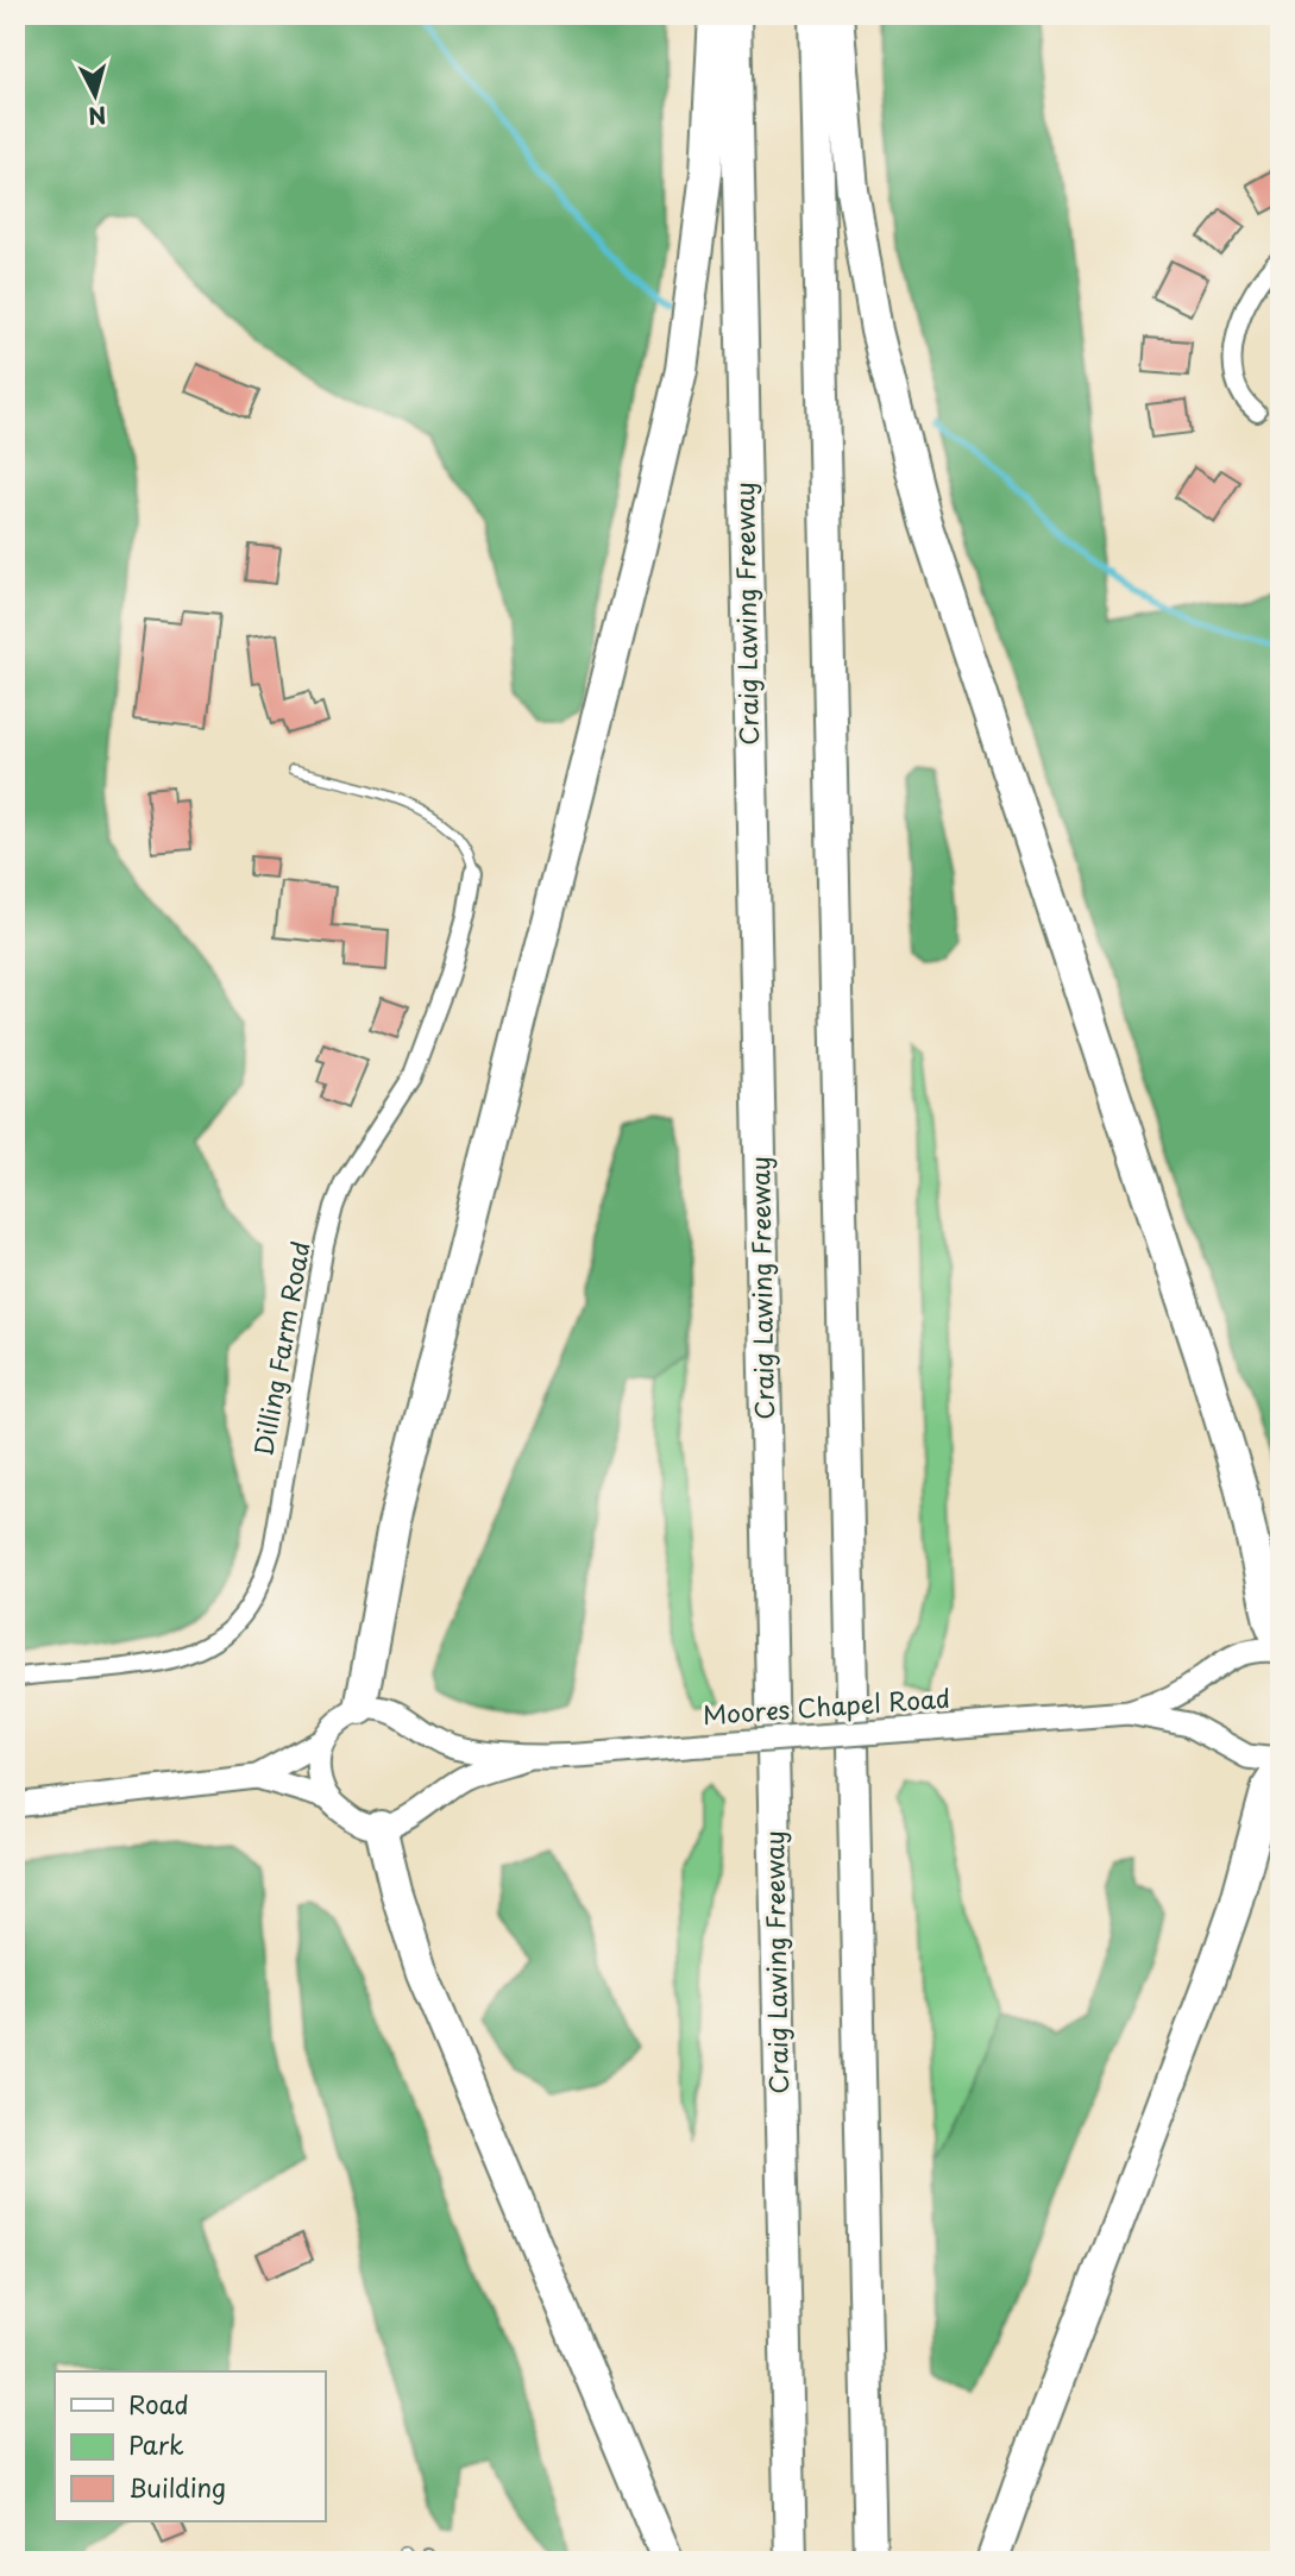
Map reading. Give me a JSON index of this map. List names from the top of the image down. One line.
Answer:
{"streets":{"highway":["Craig Lawing Freeway"],"main road":["Moores Chapel Road"],"street":["Dilling Farm Road"]},"legend":["Road","Park","Building"],"north":"bottom"}
